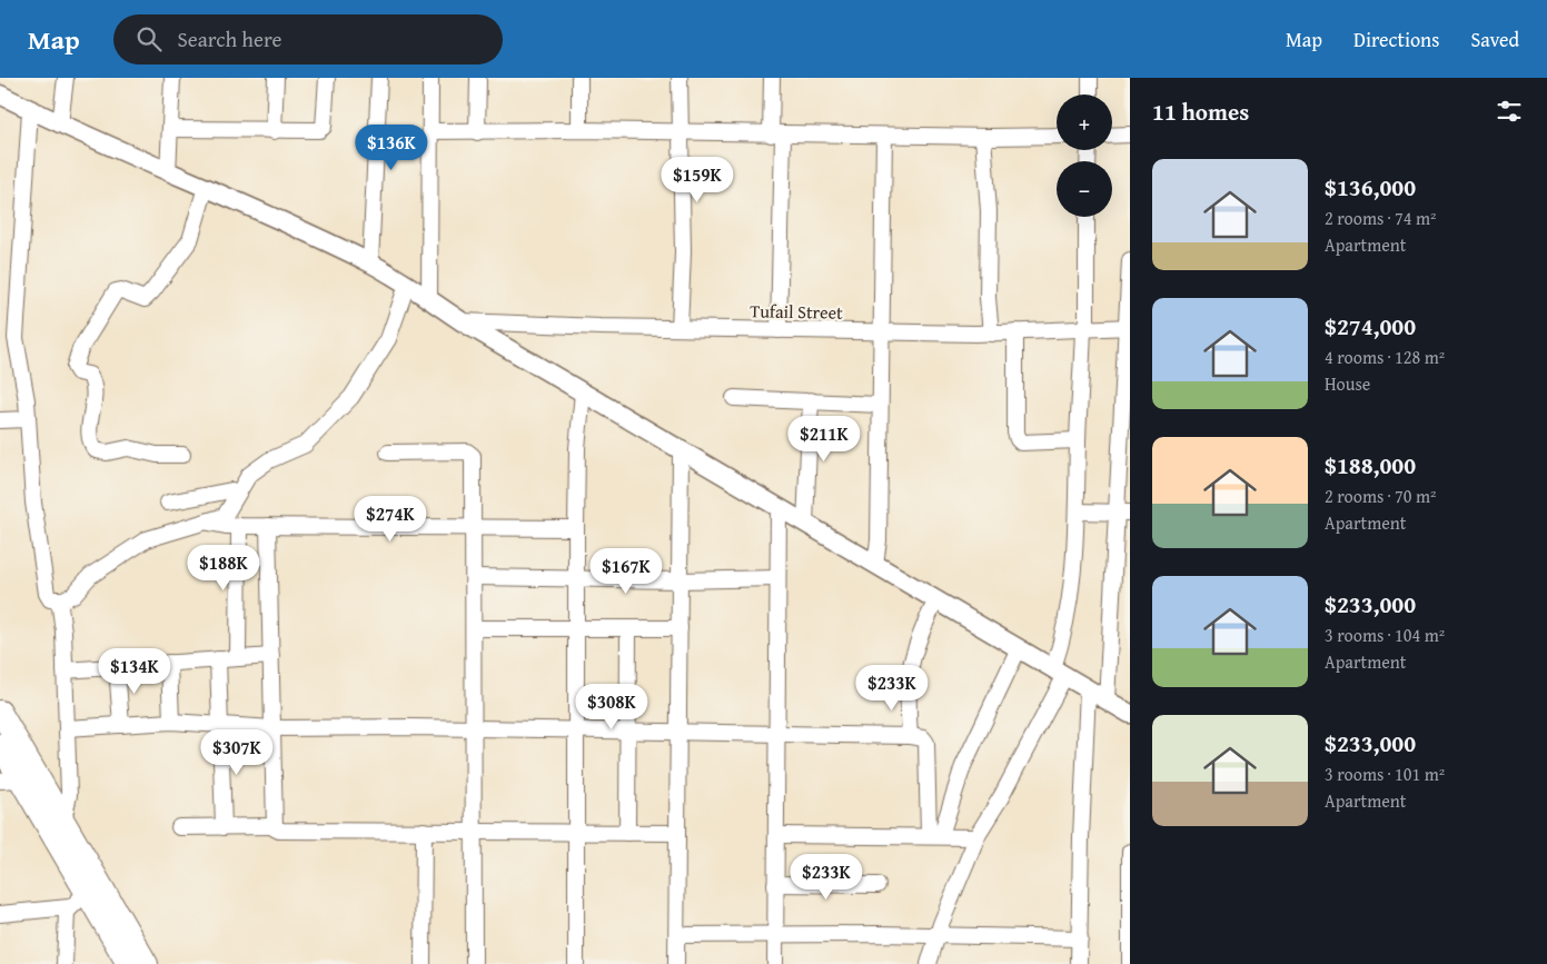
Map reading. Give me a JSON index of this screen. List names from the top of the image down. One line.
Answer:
{"streets":{"street":["Tufail Street"]},"page":{"header":"Map","search":"Search here","nav":["Map","Directions","Saved"],"heading":"11 homes","map_buttons":["+","−"],"price":["$136K","$159K","$211K","$274K","$188K","$167K","$134K","$233K","$308K","$307K","$233K"],"list":[{"name":"$136,000","note":"2 rooms · 74 m² · Apartment"},{"name":"$274,000","note":"4 rooms · 128 m² · House"},{"name":"$188,000","note":"2 rooms · 70 m² · Apartment"},{"name":"$233,000","note":"3 rooms · 104 m² · Apartment"},{"name":"$233,000","note":"3 rooms · 101 m² · Apartment"}]}}
